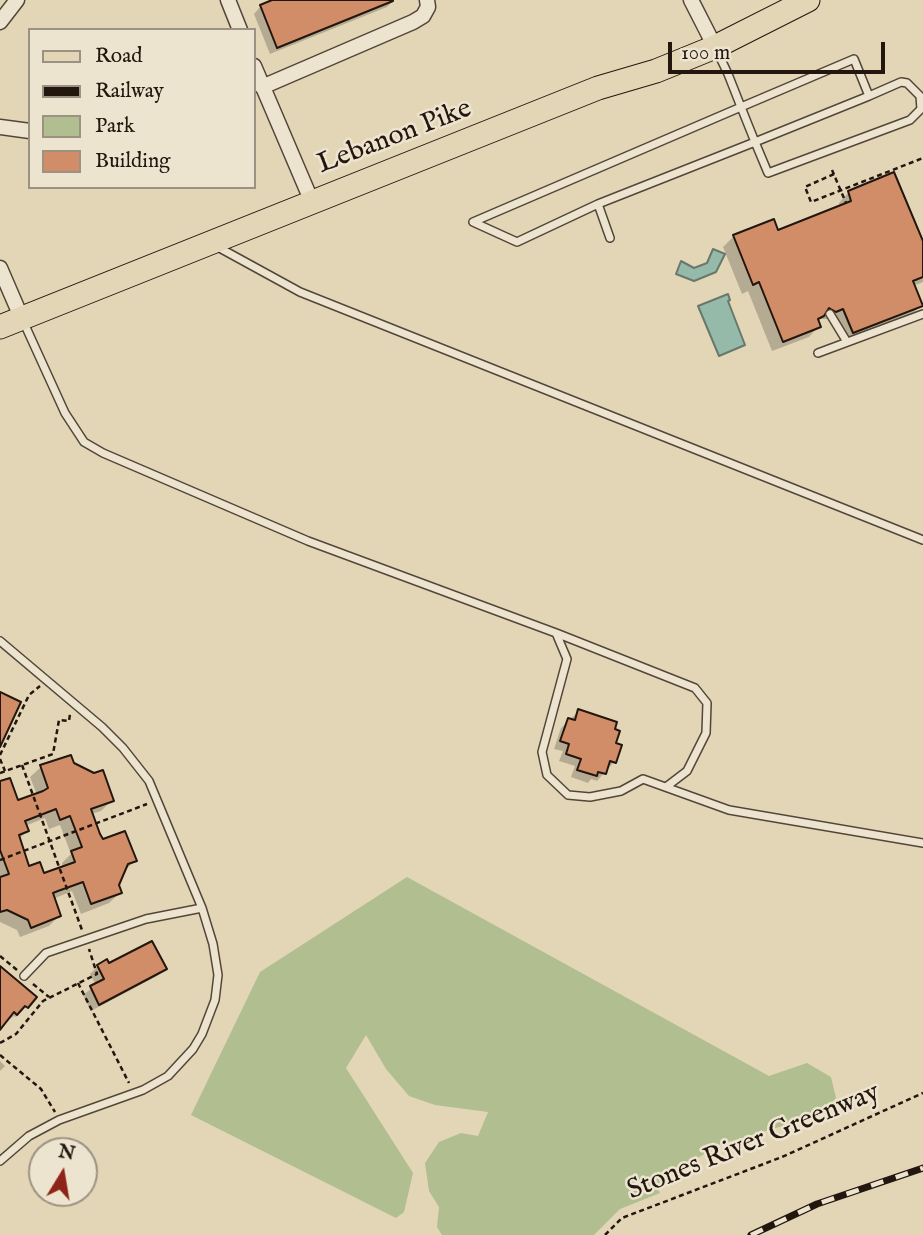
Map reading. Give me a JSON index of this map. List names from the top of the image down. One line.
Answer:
{"streets":{"main road":["Lebanon Pike"],"path":["Stones River Greenway"]},"legend":["Road","Railway","Park","Building"],"scale_bar":"100 m","north":"top"}
